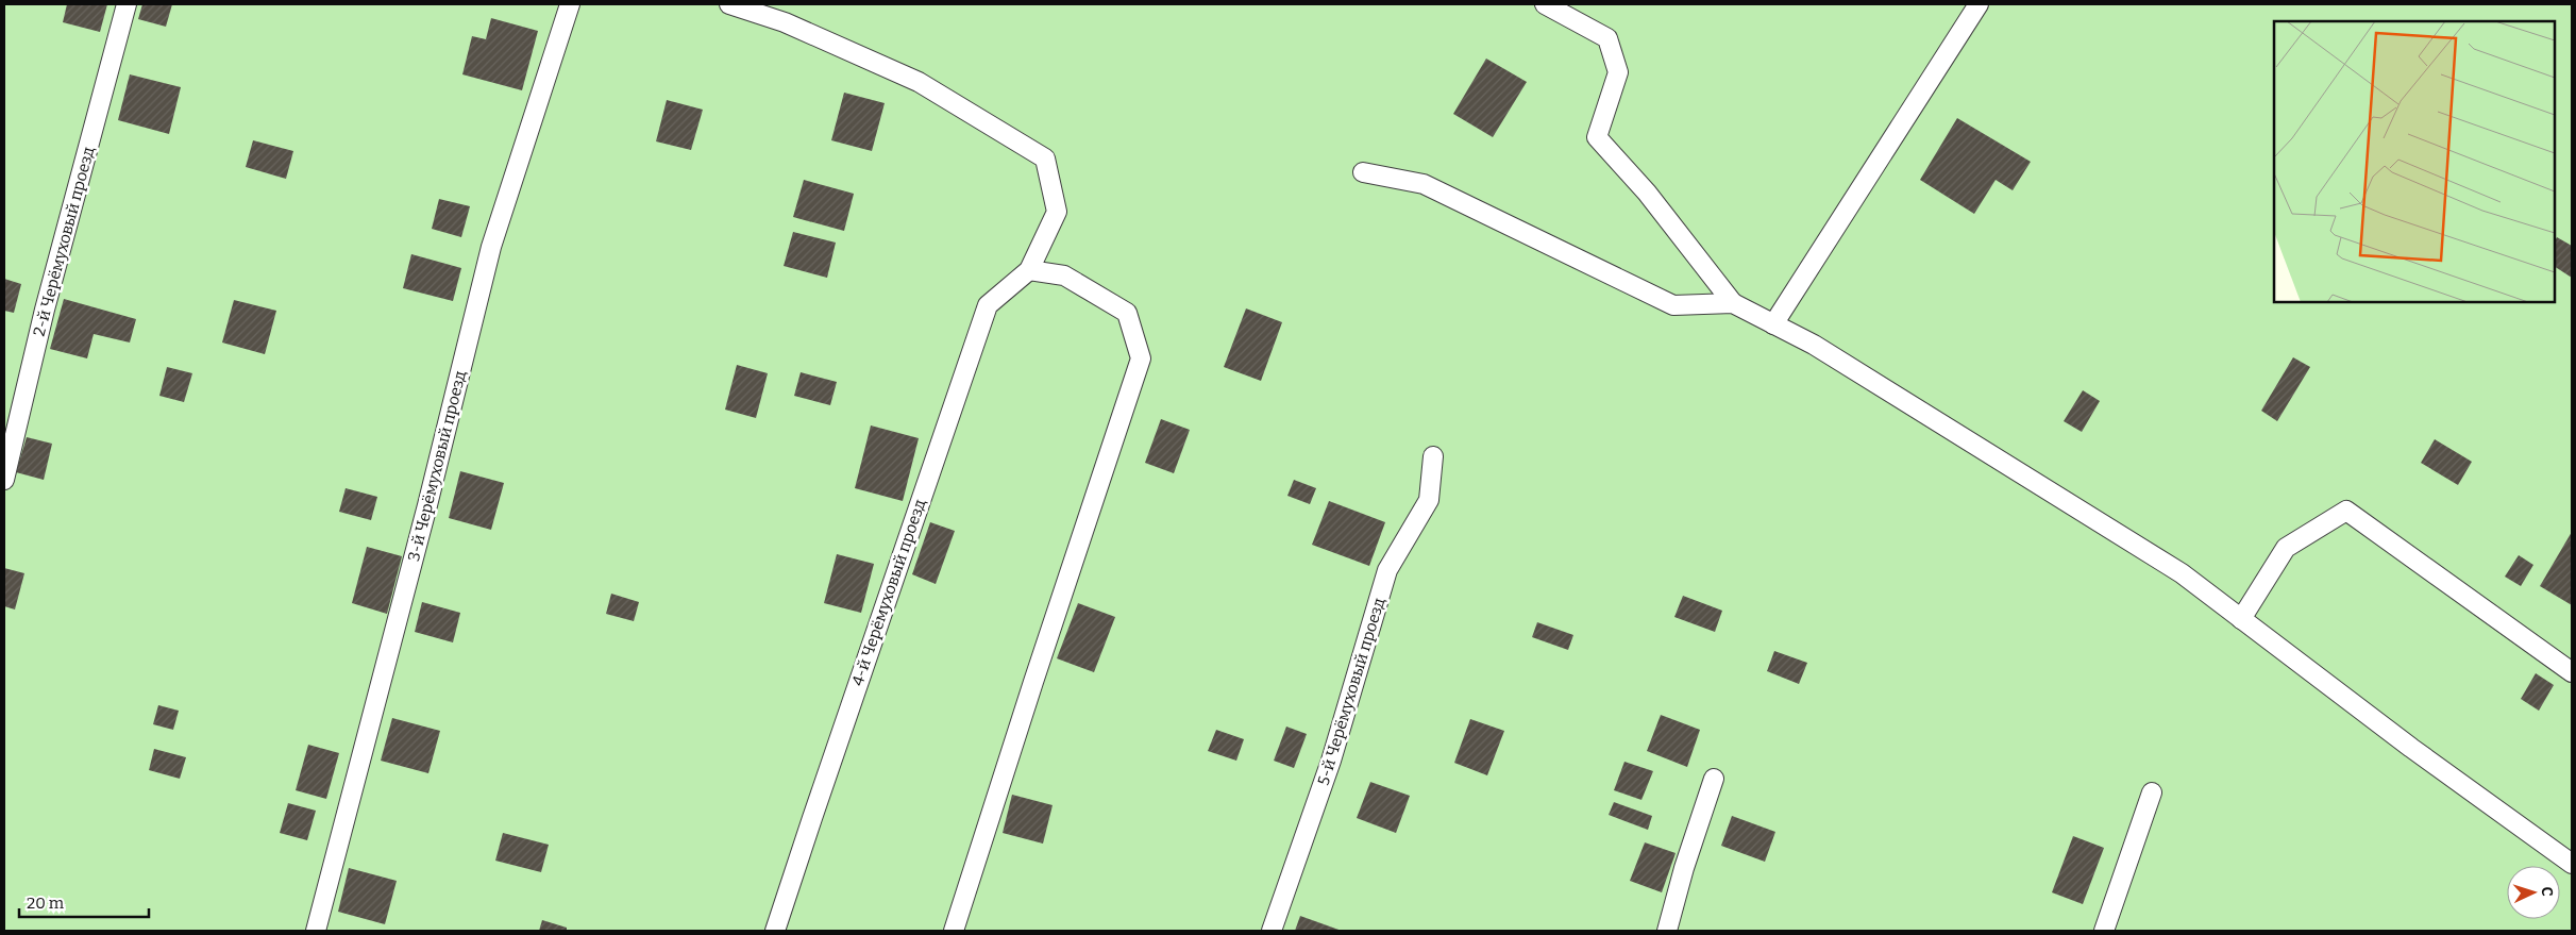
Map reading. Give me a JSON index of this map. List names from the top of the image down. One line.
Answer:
{"streets":{"lane":["2-й Черёмуховый проезд","3-й Черёмуховый проезд","4-й Черёмуховый проезд","5-й Черёмуховый проезд"]},"scale_bar":"20 m","north":"right"}
